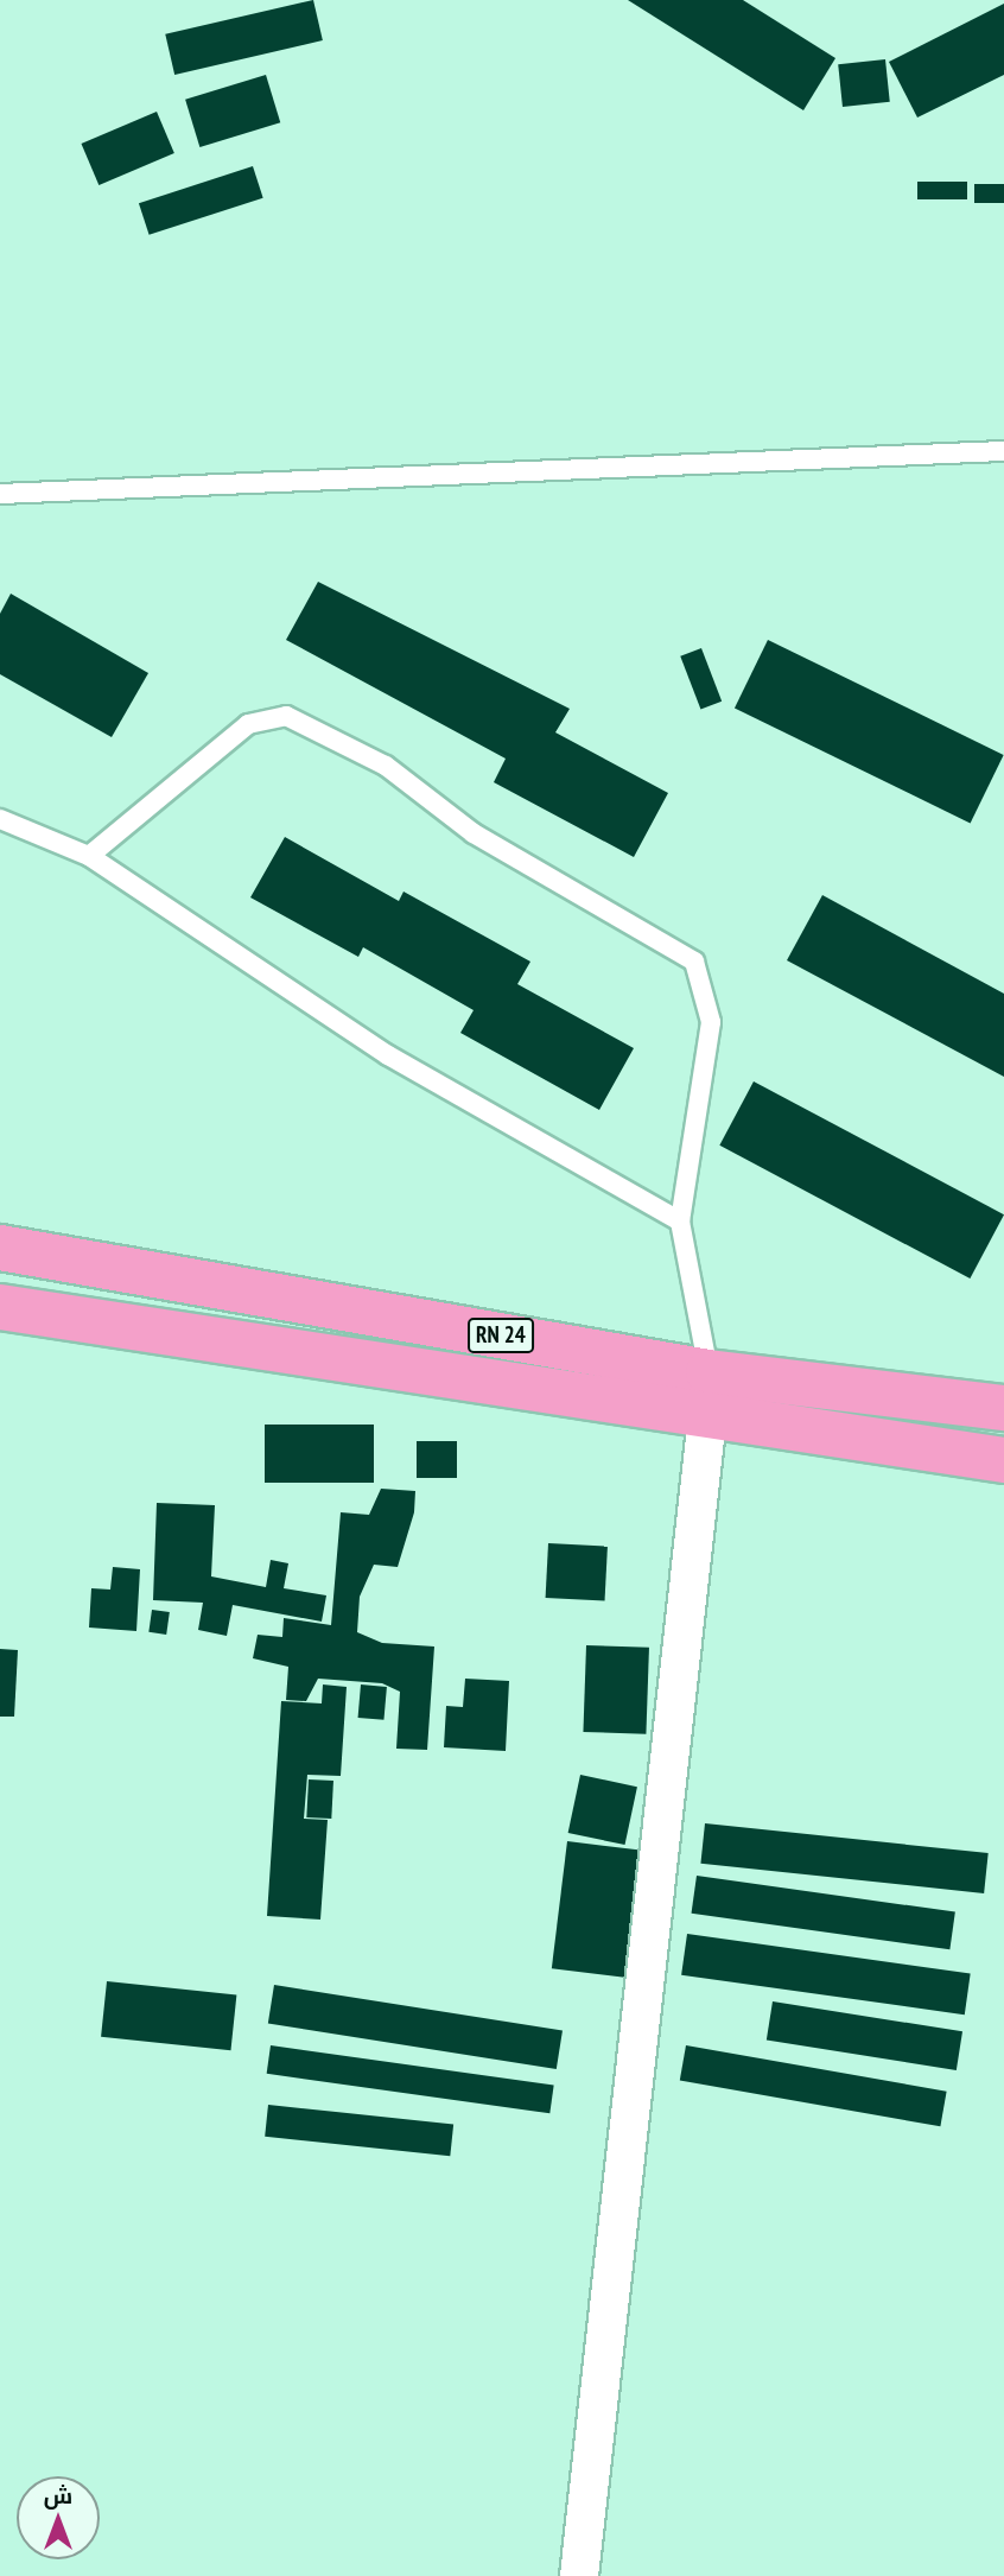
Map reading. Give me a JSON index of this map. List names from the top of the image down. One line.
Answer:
{"streets":{"highway":["RN 24"]},"north":"top"}
